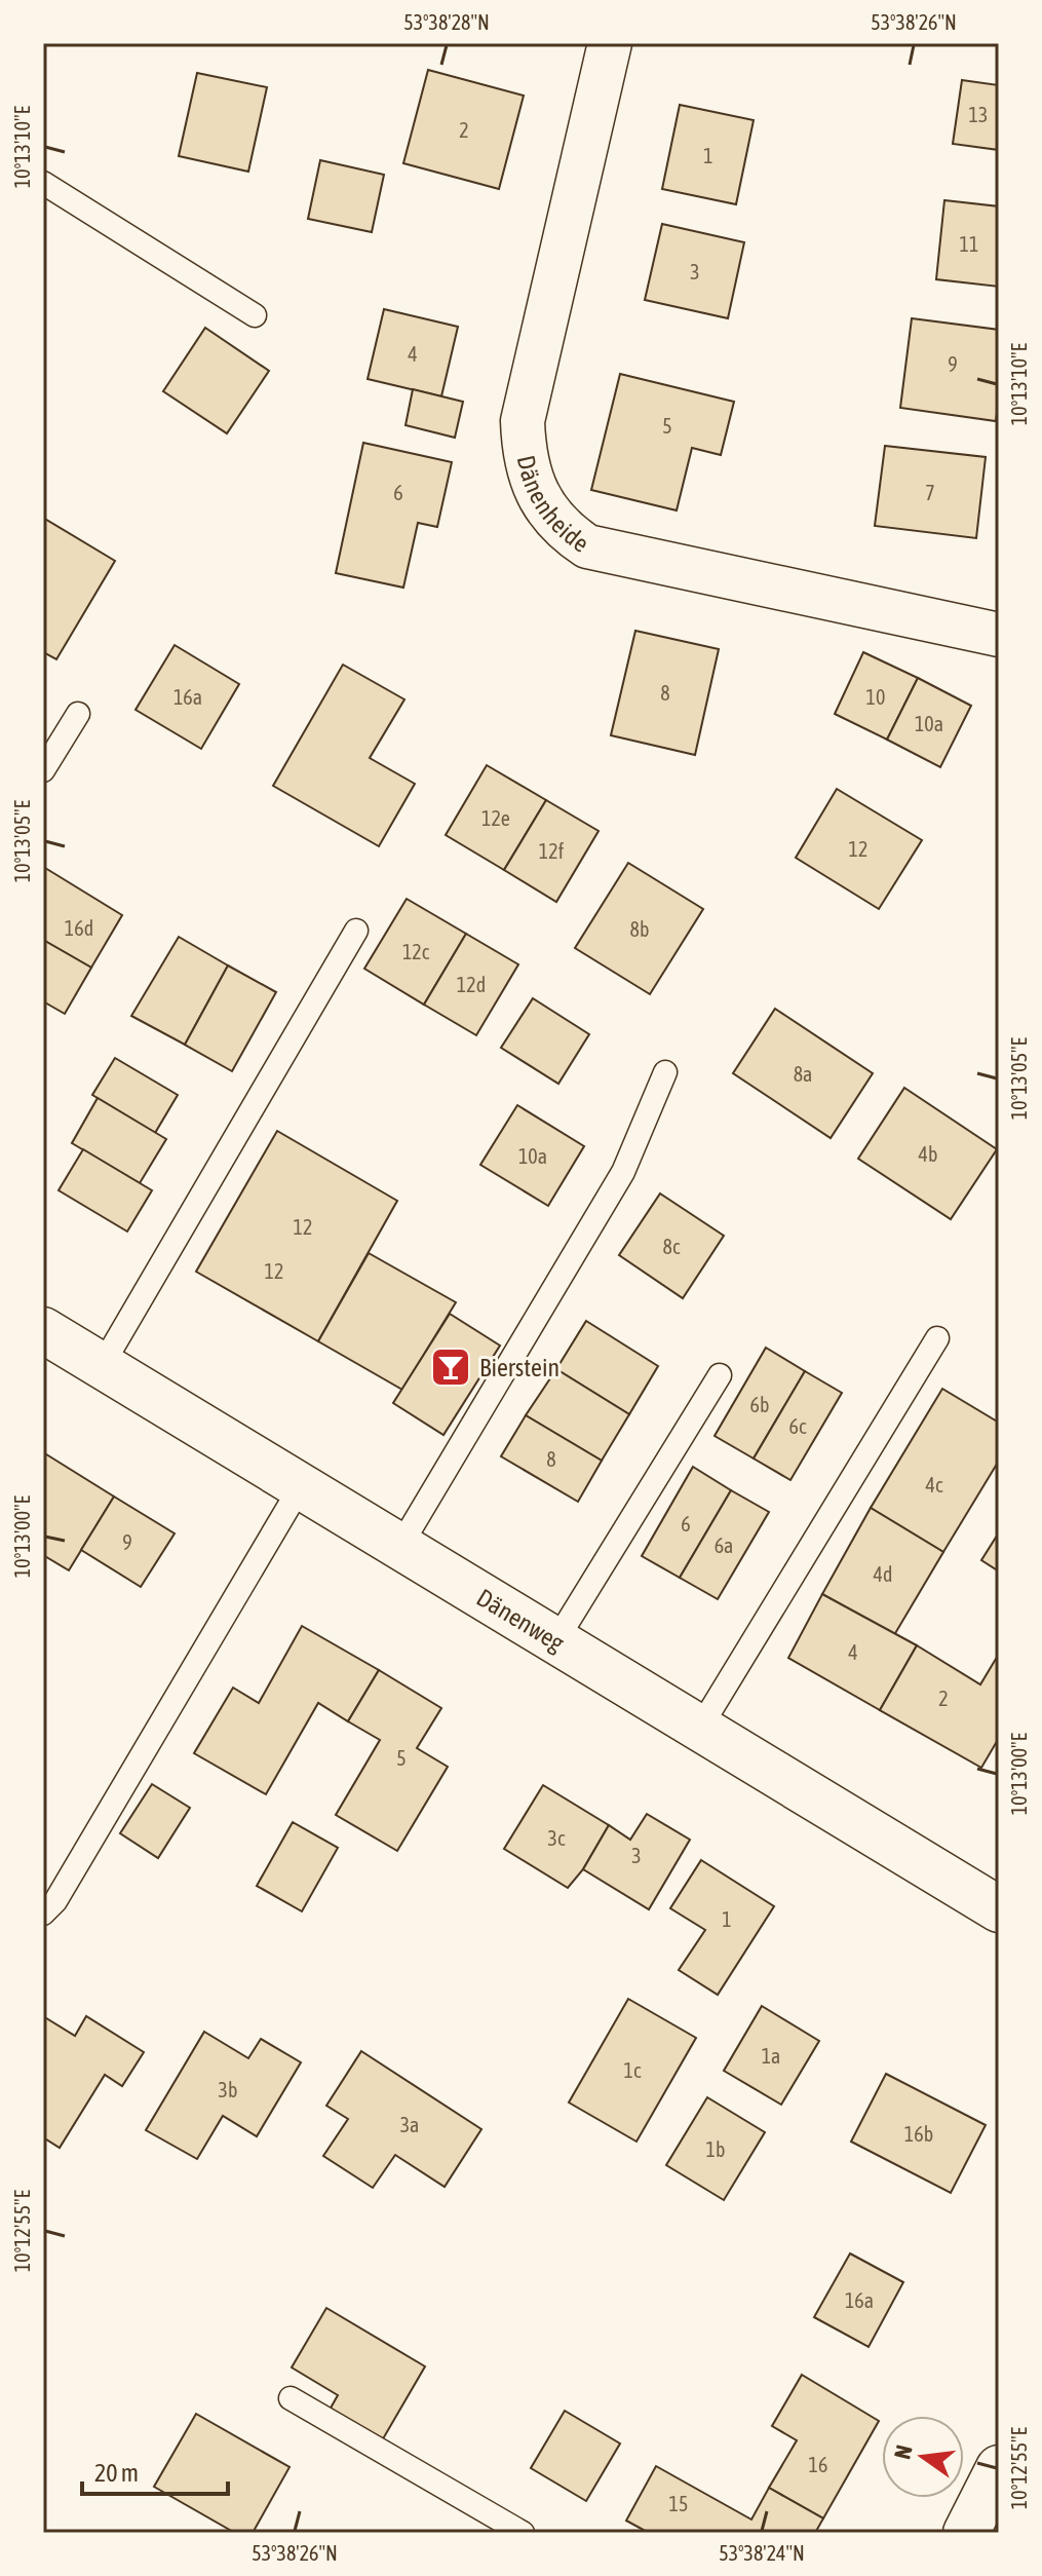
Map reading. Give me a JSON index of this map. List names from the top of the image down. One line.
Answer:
{"streets":{"street":["Dänenheide","Dänenweg"]},"places":{"bar":["Bierstein"]},"house_numbers":["13","2","1","11","3","4","9","5","6","7","8","16a","10","10a","12e","12","12f","16d","8b","12c","12d","8a","4b","10a","12","8c","12","6b","6c","8","4c","6","9","6a","4d","4","2","5","3c","3","1","1a","1c","3b","3a","16b","1b","16a","16","15"],"scale_bar":"20 m","north":"left","coordinates":["53°38'28\"N","53°38'26\"N","10°13'10\"E","10°13'05\"E","10°13'00\"E","10°12'55\"E","53°38'24\"N"]}
